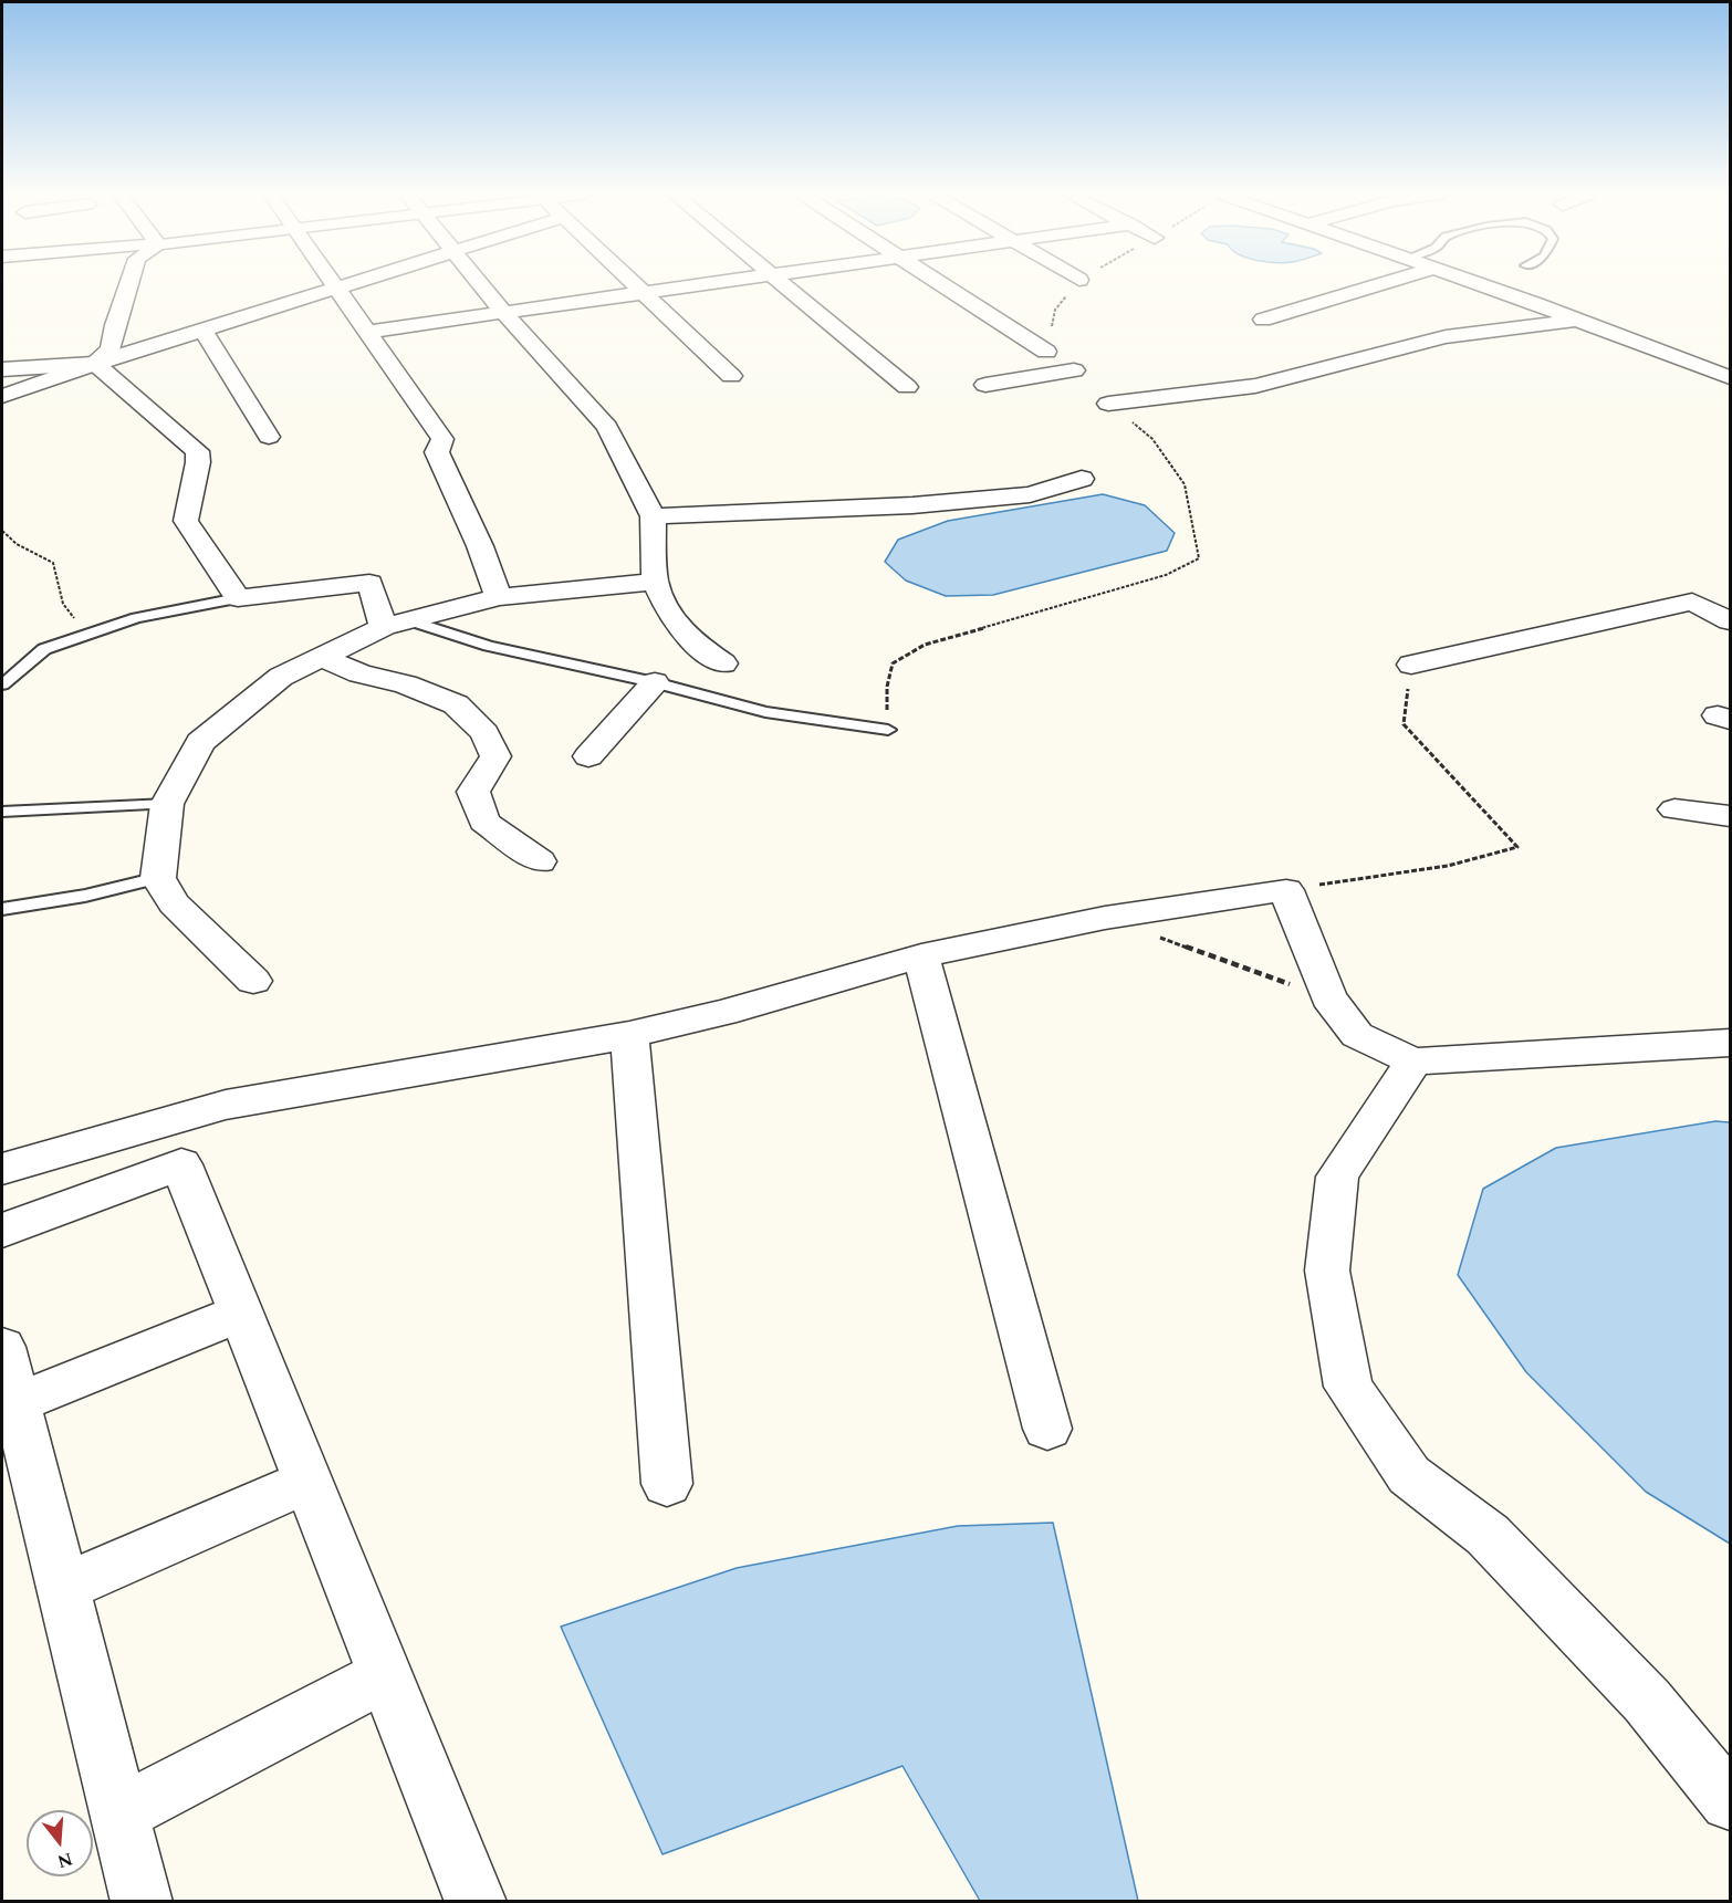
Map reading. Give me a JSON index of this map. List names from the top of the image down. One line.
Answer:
{"north":"bottom"}
